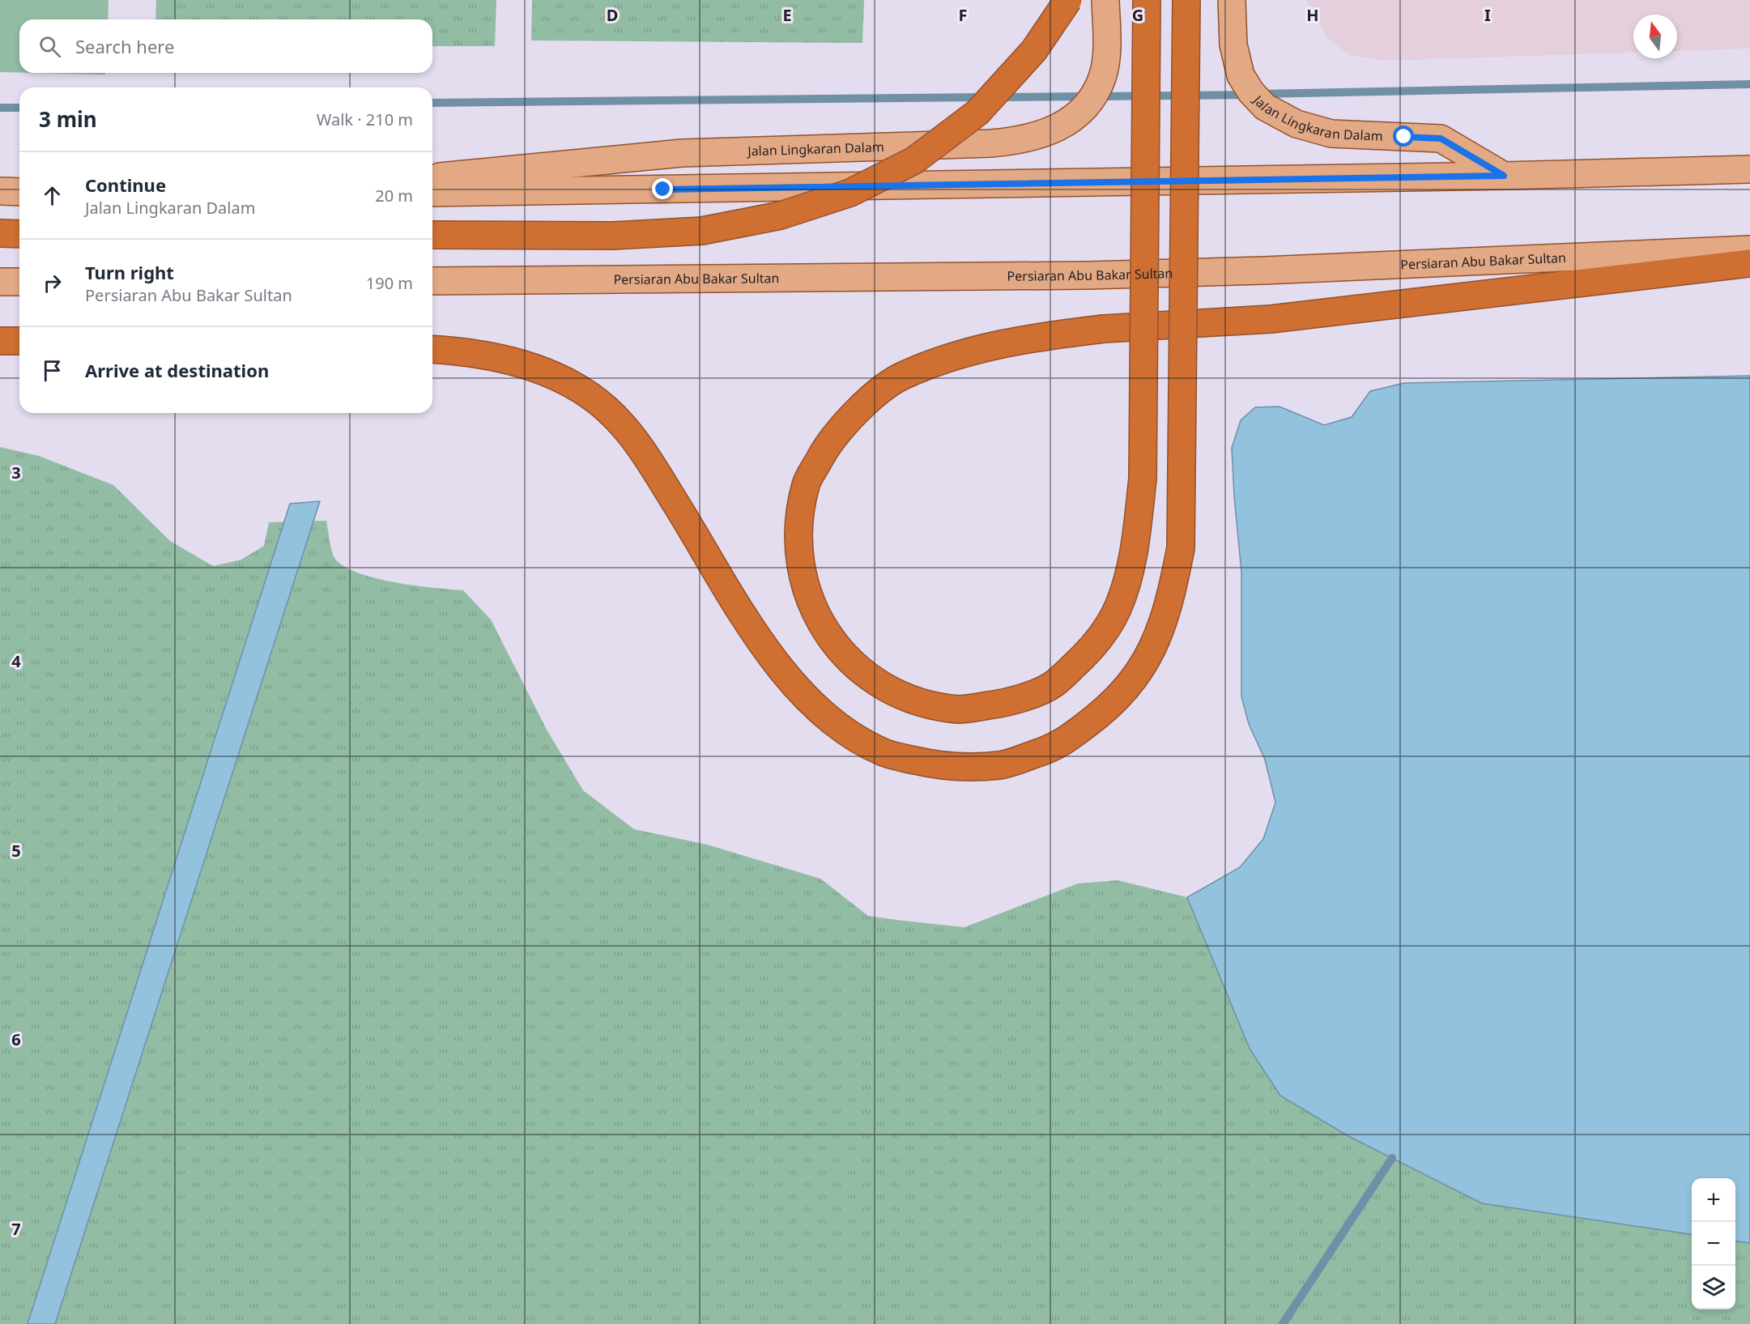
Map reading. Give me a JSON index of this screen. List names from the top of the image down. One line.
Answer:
{"streets":{"main road":["Jalan Lingkaran Dalam","Persiaran Abu Bakar Sultan"]},"north":"top","page":{"search":"Search here","heading":["3 min","Walk · 210 m"],"list":[["Continue","Jalan Lingkaran Dalam","20 m"],["Turn right","Persiaran Abu Bakar Sultan","190 m"],"Arrive at destination"],"map_buttons":["+","−"]},"grid":{"columns":["D","E","F","G","H","I"],"rows":["3","4","5","6","7"]}}
